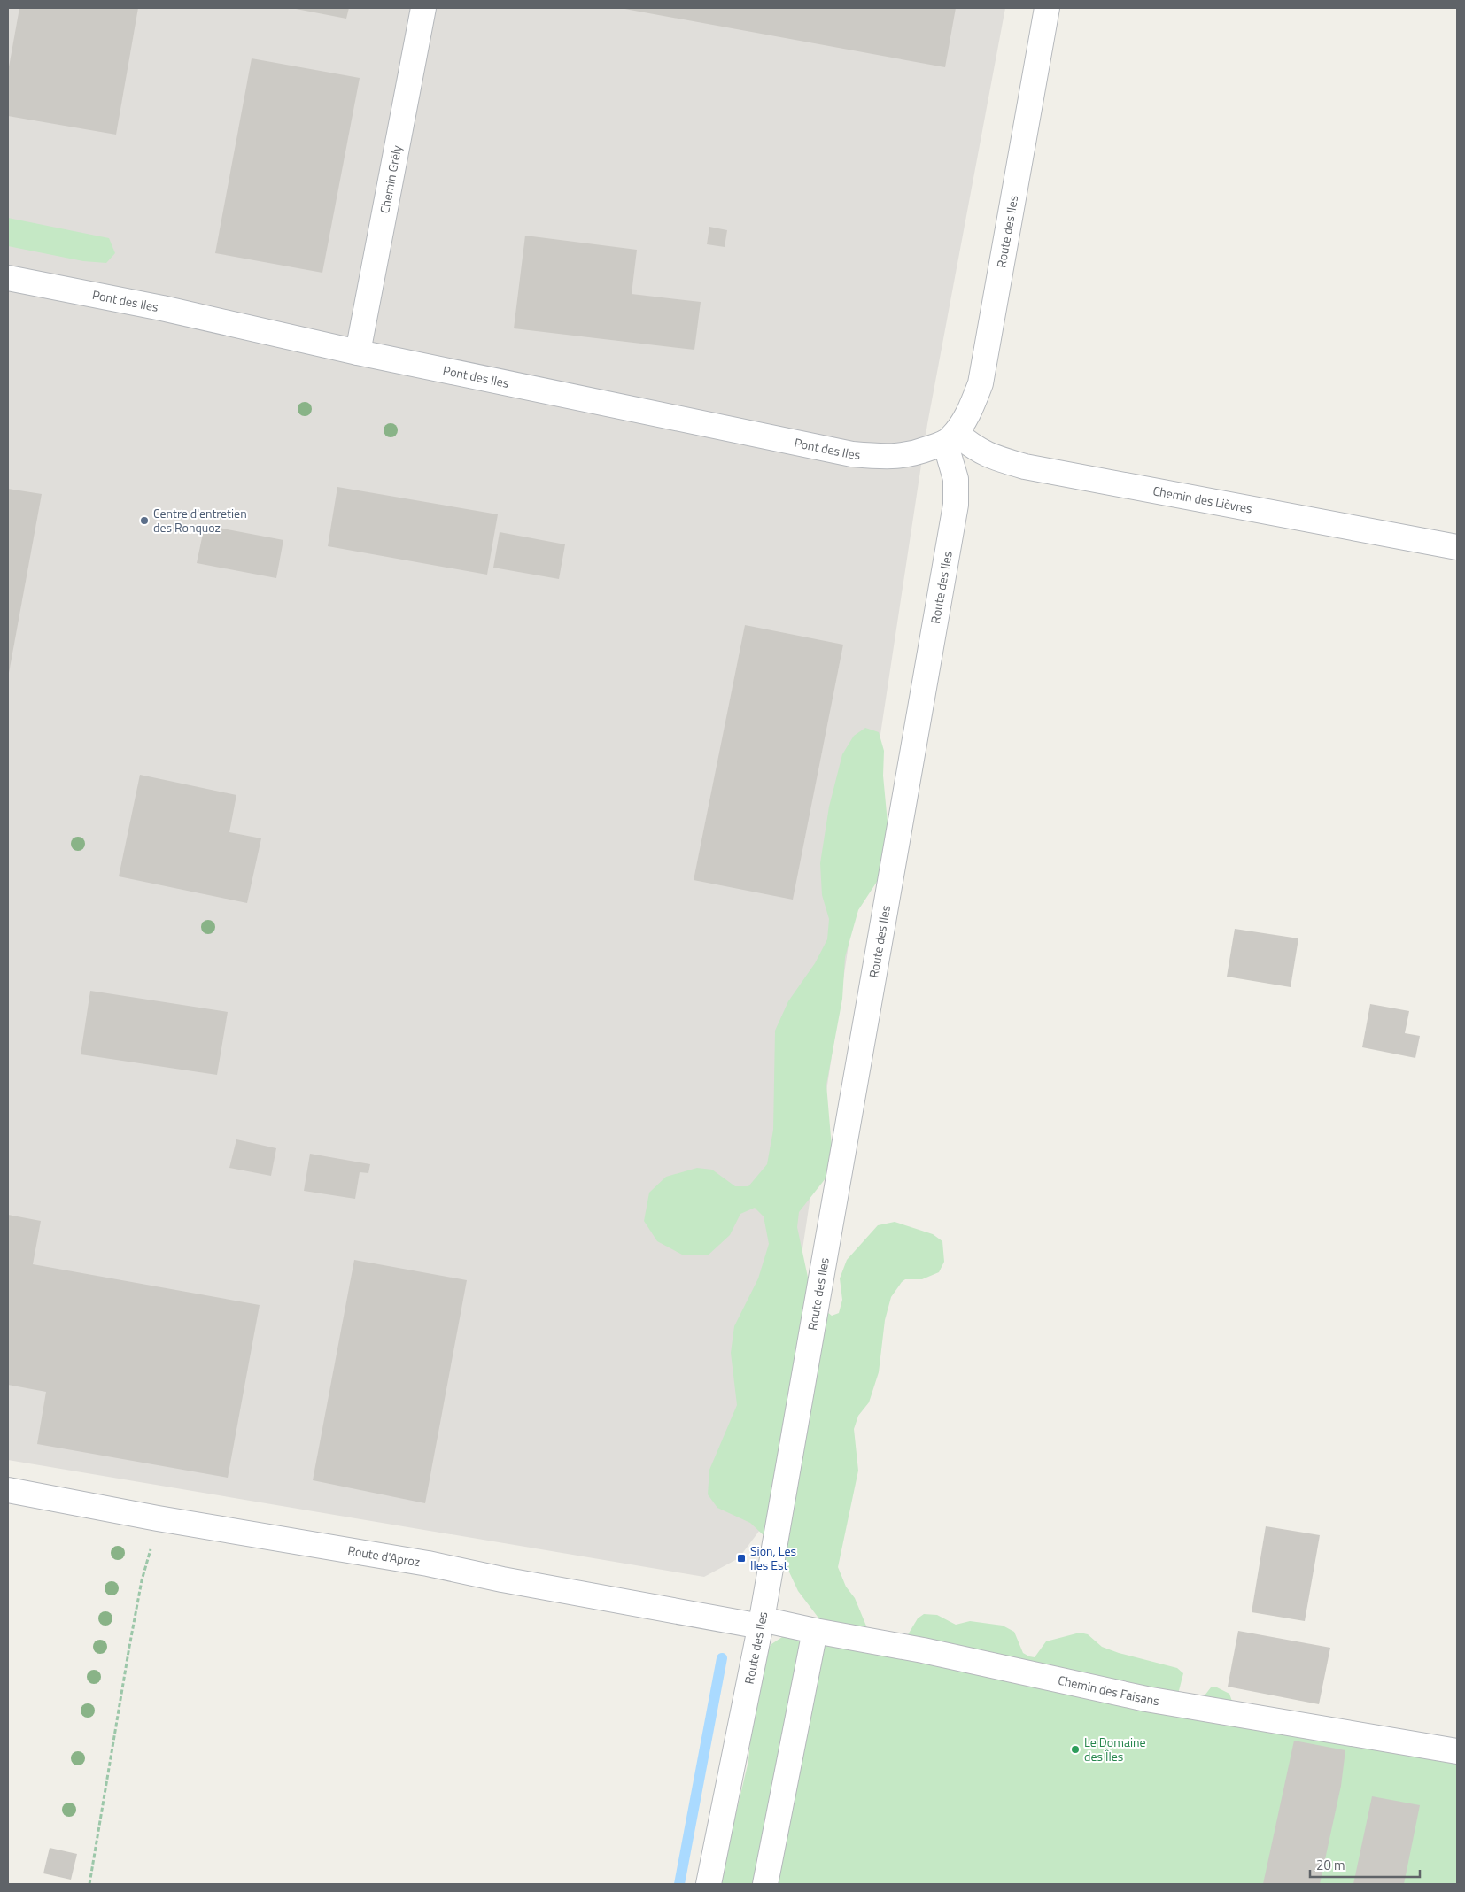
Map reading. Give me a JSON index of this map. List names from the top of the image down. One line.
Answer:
{"streets":{"street":["Chemin Grély","Route des Iles","Pont des Iles","Chemin des Lièvres","Route d'Aproz","Chemin des Faisans"]},"crossings":[["Chemin Grély","Pont des Iles"],["Route des Iles","Pont des Iles"],["Route des Iles","Chemin des Lièvres"],["Route des Iles","Route d'Aproz"],["Route des Iles","Chemin des Faisans"],["Pont des Iles","Chemin des Lièvres"],["Route d'Aproz","Chemin des Faisans"]],"places":{"other":["Centre d'entretien des Ronquoz","Le Domaine des Îles"],"transit":["Sion, Les Iles Est"]},"scale_bar":"20 m"}
